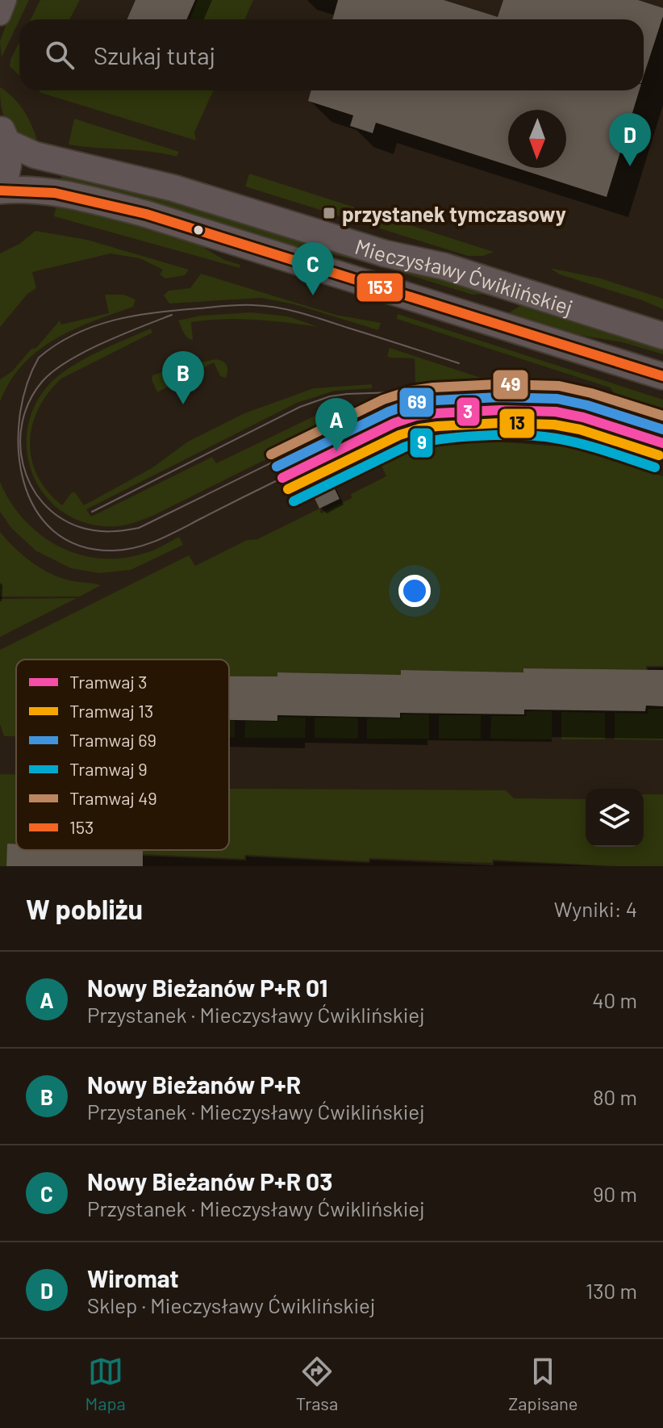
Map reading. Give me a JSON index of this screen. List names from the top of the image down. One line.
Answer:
{"streets":{"street":["Mieczysławy Ćwiklińskiej"]},"places":{"transit":["przystanek tymczasowy"]},"lines":["transit line 153","tram line 49","tram line 69","tram line 3","tram line 13","tram line 9"],"legend":["Tramwaj 3","Tramwaj 13","Tramwaj 69","Tramwaj 9","Tramwaj 49","153"],"north":"bottom","page":{"search":"Szukaj tutaj","pins":["D","C","B","A"],"heading":["W pobliżu","Wyniki: 4"],"list":[{"mark":"A","name":"Nowy Bieżanów P+R 01","note":"Przystanek · Mieczysławy Ćwiklińskiej","value":"40 m"},{"mark":"B","name":"Nowy Bieżanów P+R","note":"Przystanek · Mieczysławy Ćwiklińskiej","value":"80 m"},{"mark":"C","name":"Nowy Bieżanów P+R 03","note":"Przystanek · Mieczysławy Ćwiklińskiej","value":"90 m"},{"mark":"D","name":"Wiromat","note":"Sklep · Mieczysławy Ćwiklińskiej","value":"130 m"}],"nav":["Mapa","Trasa","Zapisane"]}}
